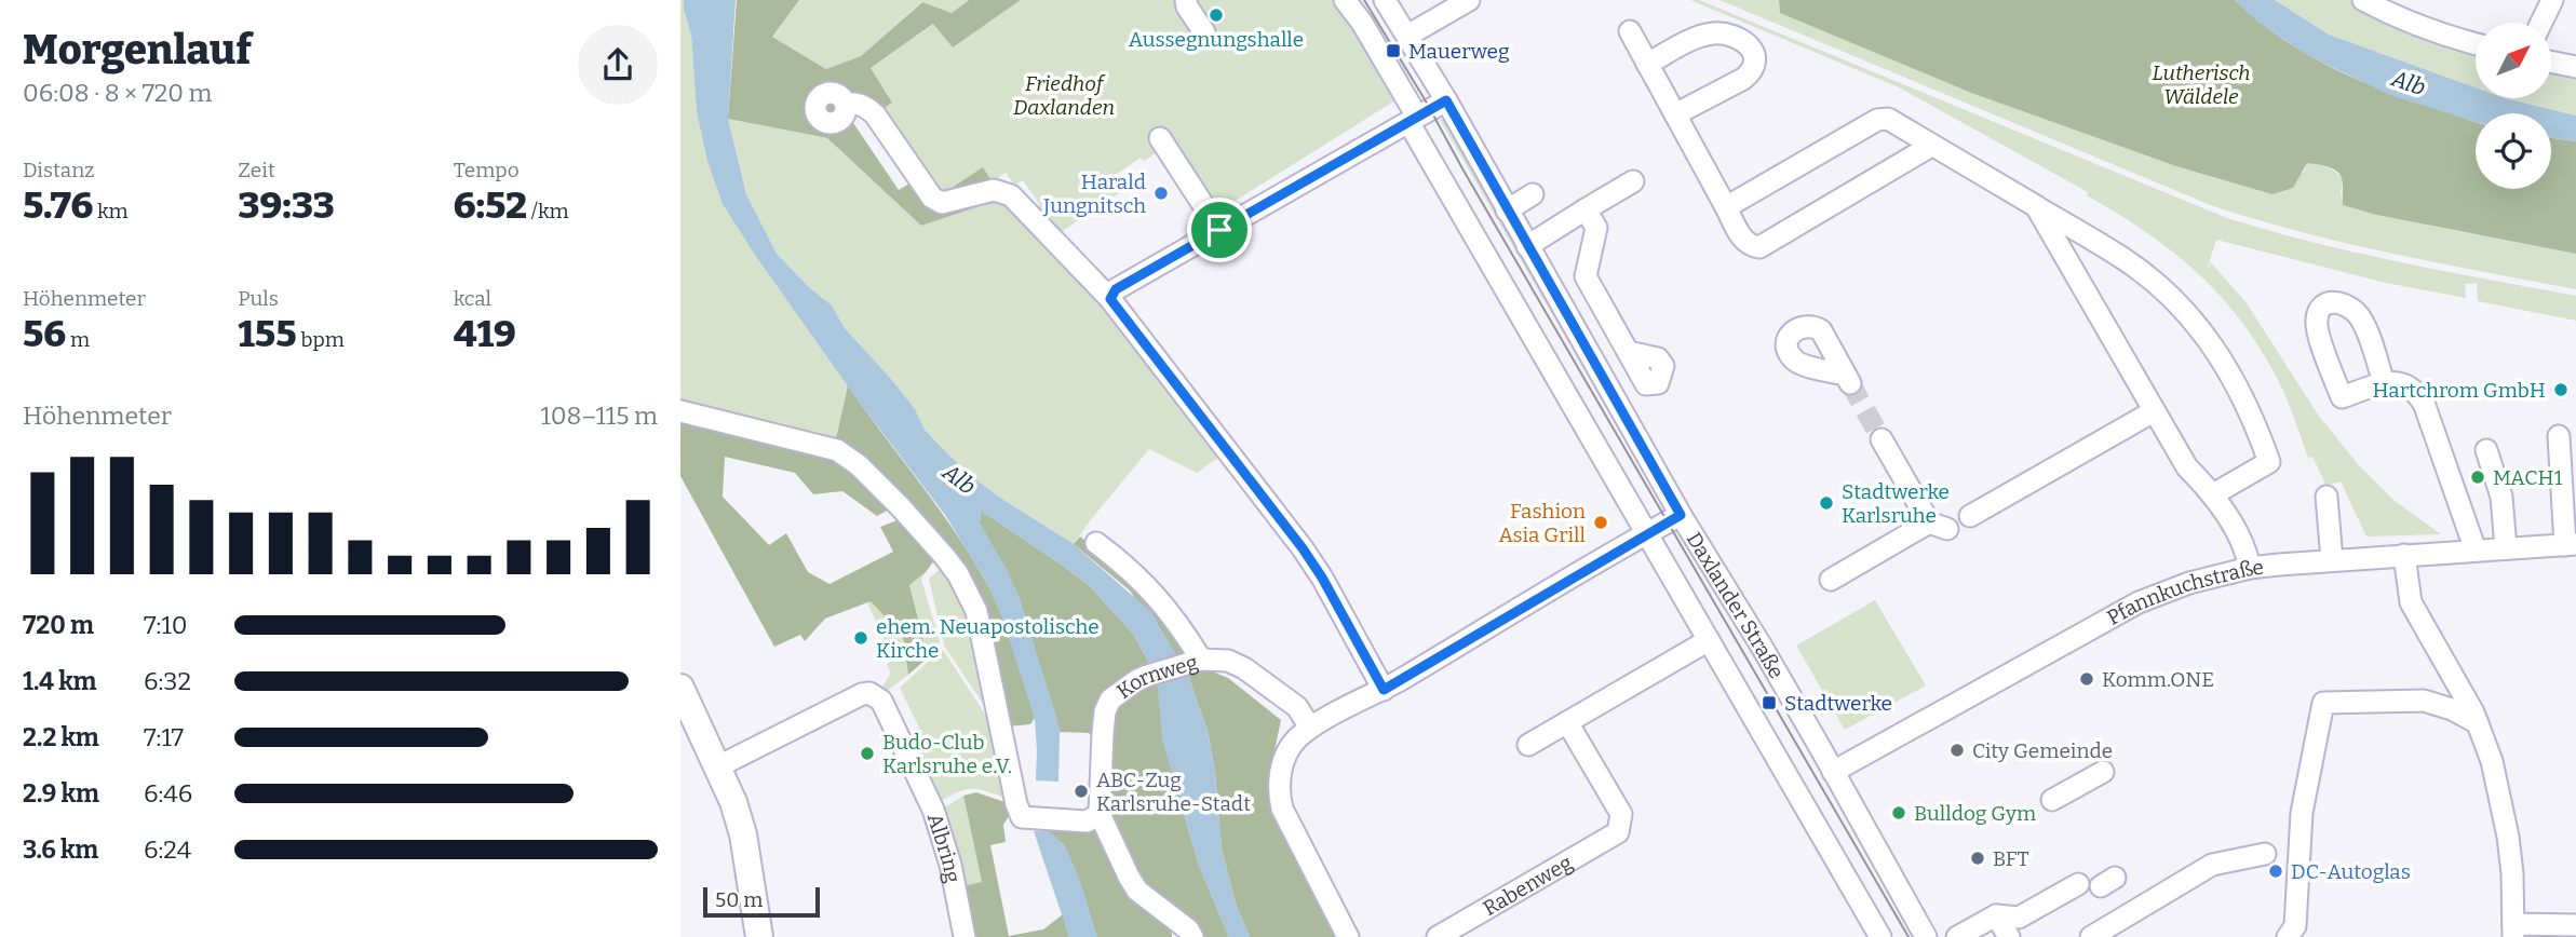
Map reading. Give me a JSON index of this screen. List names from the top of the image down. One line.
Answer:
{"streets":{"street":["Pfannkuchstraße","Daxlander Straße","Kornweg","Albring","Rabenweg"]},"crossings":[["Pfannkuchstraße","Daxlander Straße"]],"water":["Alb"],"parks":["Lutherisch Wäldele","Friedhof Daxlanden"],"places":{"other":["Aussegnungshalle","Harald Jungnitsch","Hartchrom GmbH","MACH1","Stadtwerke Karlsruhe","Fashion Asia Grill","ehem. Neuapostolische Kirche","Komm.ONE","City Gemeinde","Budo-Club Karlsruhe e.V.","ABC-Zug Karlsruhe-Stadt","Bulldog Gym","BFT","DC-Autoglas"],"transit":["Mauerweg","Stadtwerke"]},"scale_bar":"50 m","north":"top right","page":{"heading":["Morgenlauf","06:08 · 8 × 720 m"],"stats":[["Distanz","5.76 km"],["Zeit","39:33"],["Tempo","6:52 /km"],["Höhenmeter","56 m"],["Puls","155 bpm"],["kcal","419"]],"chart":["Höhenmeter","108–115 m"],"list":[{"name":"720 m","note":"7:10"},{"name":"1.4 km","note":"6:32"},{"name":"2.2 km","note":"7:17"},{"name":"2.9 km","note":"6:46"},{"name":"3.6 km","note":"6:24"}],"scale":"50 m"}}
